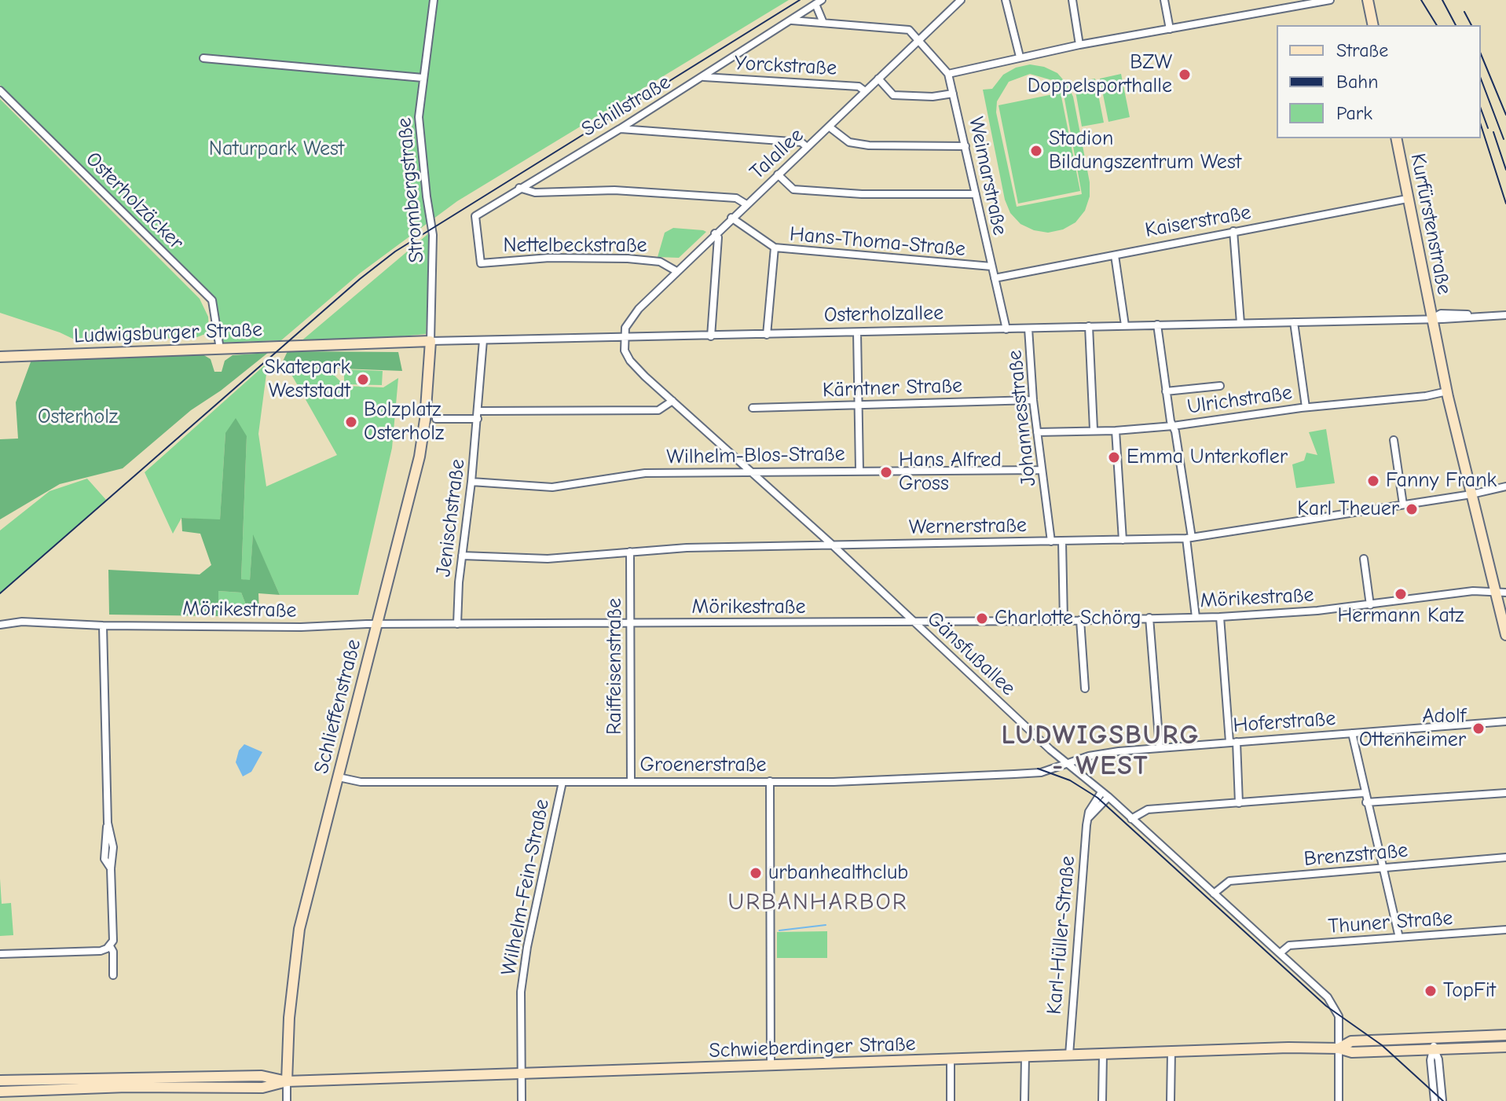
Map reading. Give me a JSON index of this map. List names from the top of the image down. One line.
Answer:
{"streets":{"main road":["Kurfürstenstraße","Osterholzallee","Ludwigsburger Straße","Schlieffenstraße","Schwieberdinger Straße"],"street":["Yorckstraße","Schillstraße","Talallee","Weimarstraße","Strombergstraße","Osterholzäcker","Kaiserstraße","Hans-Thoma-Straße","Nettelbeckstraße","Kärntner Straße","Ulrichstraße","Johannesstraße","Wilhelm-Blos-Straße","Jenischstraße","Wernerstraße","Mörikestraße","Gänsfußallee","Raiffeisenstraße","Hoferstraße","Groenerstraße","Brenzstraße","Wilhelm-Fein-Straße","Thuner Straße","Karl-Hüller-Straße"]},"crossings":[["Yorckstraße","Schillstraße"],["Yorckstraße","Talallee"],["Schillstraße","Nettelbeckstraße"],["Talallee","Weimarstraße"],["Talallee","Hans-Thoma-Straße"],["Talallee","Nettelbeckstraße"],["Talallee","Osterholzallee"],["Talallee","Gänsfußallee"],["Weimarstraße","Kaiserstraße"],["Weimarstraße","Hans-Thoma-Straße"],["Weimarstraße","Osterholzallee"],["Strombergstraße","Osterholzallee"],["Strombergstraße","Schlieffenstraße"],["Osterholzäcker","Ludwigsburger Straße"],["Kaiserstraße","Kurfürstenstraße"],["Kurfürstenstraße","Osterholzallee"],["Kurfürstenstraße","Ulrichstraße"],["Kurfürstenstraße","Wernerstraße"],["Kurfürstenstraße","Mörikestraße"],["Osterholzallee","Ludwigsburger Straße"],["Osterholzallee","Johannesstraße"],["Osterholzallee","Jenischstraße"],["Osterholzallee","Gänsfußallee"],["Osterholzallee","Schlieffenstraße"],["Kärntner Straße","Johannesstraße"],["Ulrichstraße","Johannesstraße"],["Johannesstraße","Wilhelm-Blos-Straße"],["Johannesstraße","Wernerstraße"],["Wilhelm-Blos-Straße","Jenischstraße"],["Wilhelm-Blos-Straße","Gänsfußallee"],["Jenischstraße","Wernerstraße"],["Jenischstraße","Mörikestraße"],["Wernerstraße","Gänsfußallee"],["Wernerstraße","Raiffeisenstraße"],["Mörikestraße","Gänsfußallee"],["Mörikestraße","Raiffeisenstraße"],["Mörikestraße","Schlieffenstraße"],["Gänsfußallee","Hoferstraße"],["Gänsfußallee","Groenerstraße"],["Gänsfußallee","Brenzstraße"],["Gänsfußallee","Thuner Straße"],["Gänsfußallee","Karl-Hüller-Straße"],["Gänsfußallee","Schwieberdinger Straße"],["Raiffeisenstraße","Groenerstraße"],["Schlieffenstraße","Groenerstraße"],["Schlieffenstraße","Schwieberdinger Straße"],["Hoferstraße","Groenerstraße"],["Groenerstraße","Wilhelm-Fein-Straße"],["Wilhelm-Fein-Straße","Schwieberdinger Straße"],["Karl-Hüller-Straße","Schwieberdinger Straße"]],"districts":["LUDWIGSBURG - WEST","URBANHARBOR"],"parks":["Naturpark West","Osterholz"],"places":["BZW Doppelsporthalle","Stadion Bildungszentrum West","Skatepark Weststadt","Bolzplatz Osterholz","Emma Unterkofler","Hans Alfred Gross","Fanny Frank","Karl Theuer","Hermann Katz","Charlotte Schörg","Adolf Ottenheimer","urbanhealthclub","TopFit"],"legend":["Straße","Bahn","Park"]}
